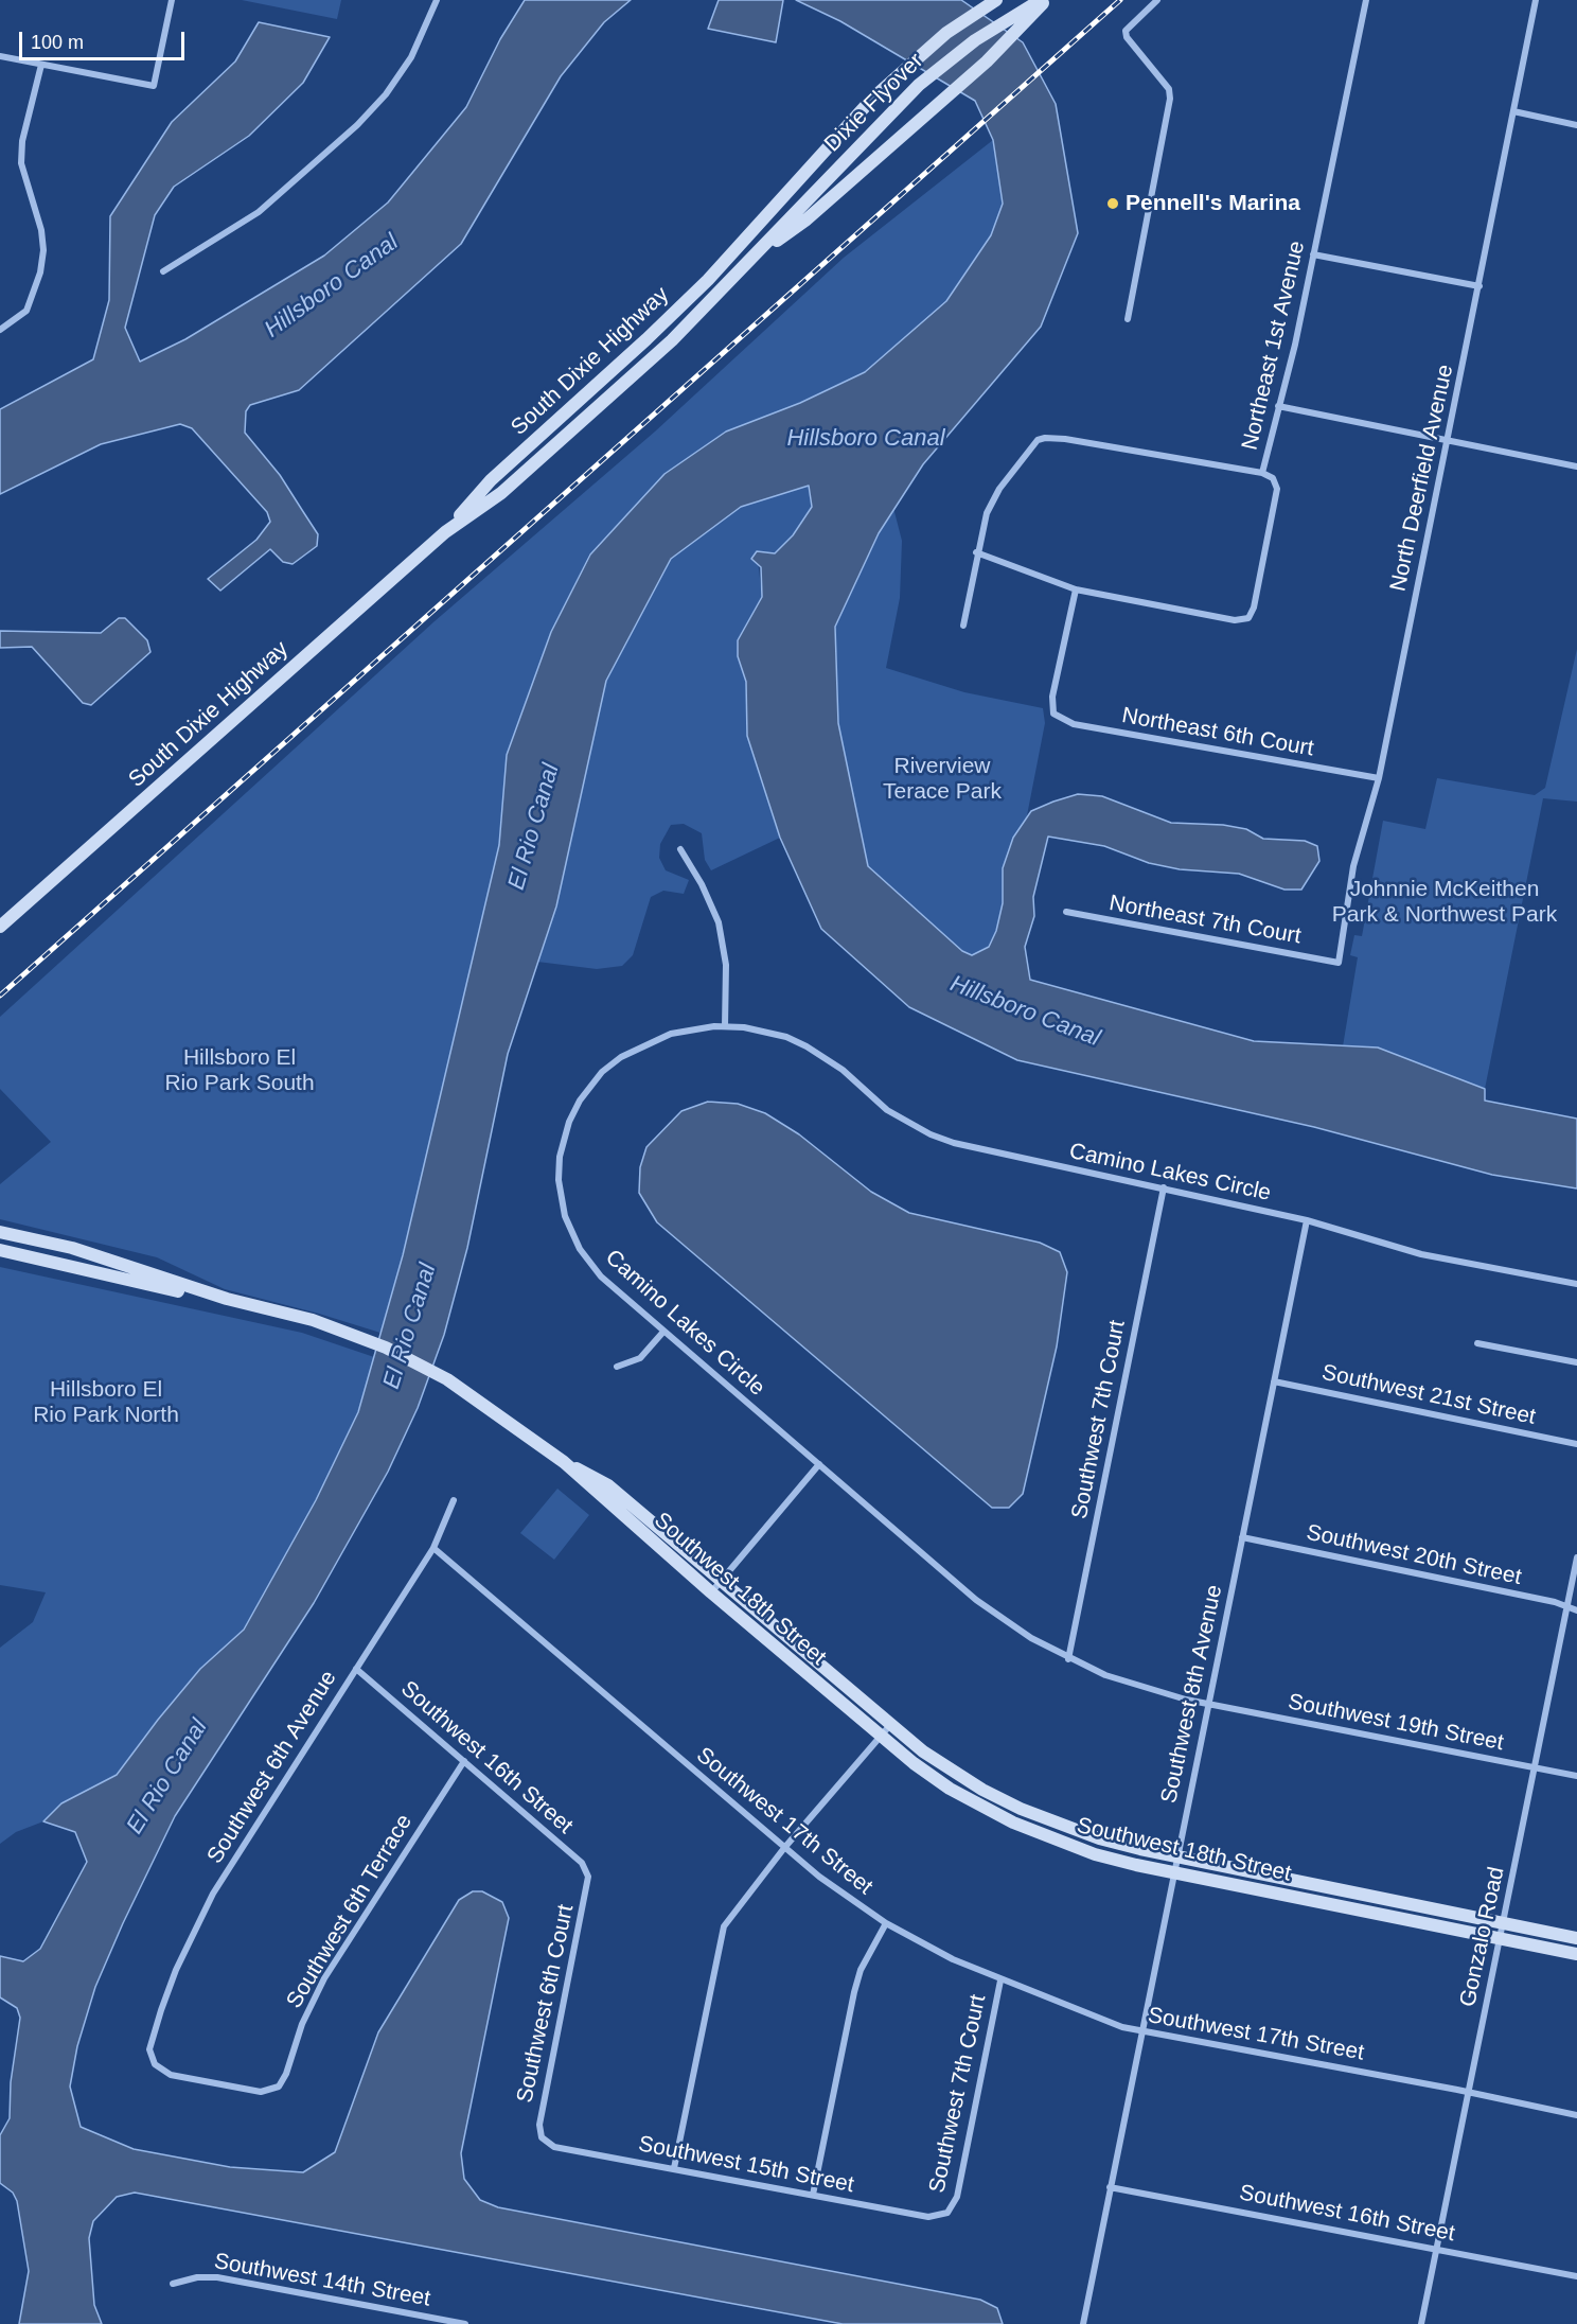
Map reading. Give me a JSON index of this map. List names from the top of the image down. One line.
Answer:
{"streets":{"main road":["Dixie Flyover","South Dixie Highway","Southwest 18th Street"],"street":["Northeast 1st Avenue","North Deerfield Avenue","Northeast 6th Court","Northeast 7th Court","Camino Lakes Circle","Southwest 21st Street","Southwest 7th Court","Southwest 20th Street","Southwest 8th Avenue","Southwest 19th Street","Southwest 16th Street","Southwest 6th Avenue","Southwest 17th Street","Southwest 6th Terrace","Gonzalo Road","Southwest 6th Court","Southwest 15th Street","Southwest 14th Street"]},"crossings":[["Dixie Flyover","South Dixie Highway"],["Northeast 1st Avenue","Northeast 6th Court"],["North Deerfield Avenue","Northeast 6th Court"],["North Deerfield Avenue","Northeast 7th Court"],["Camino Lakes Circle","Southwest 7th Court"],["Camino Lakes Circle","Southwest 8th Avenue"],["Camino Lakes Circle","Southwest 19th Street"],["Southwest 21st Street","Southwest 8th Avenue"],["Southwest 7th Court","Southwest 17th Street"],["Southwest 7th Court","Southwest 15th Street"],["Southwest 20th Street","Southwest 8th Avenue"],["Southwest 20th Street","Gonzalo Road"],["Southwest 18th Street","Southwest 8th Avenue"],["Southwest 18th Street","Gonzalo Road"],["Southwest 8th Avenue","Southwest 19th Street"],["Southwest 8th Avenue","Southwest 16th Street"],["Southwest 8th Avenue","Southwest 17th Street"],["Southwest 19th Street","Gonzalo Road"],["Southwest 16th Street","Southwest 6th Avenue"],["Southwest 16th Street","Southwest 6th Terrace"],["Southwest 16th Street","Gonzalo Road"],["Southwest 16th Street","Southwest 6th Court"],["Southwest 6th Avenue","Southwest 17th Street"],["Southwest 6th Avenue","Southwest 6th Terrace"],["Southwest 17th Street","Gonzalo Road"],["Southwest 6th Court","Southwest 15th Street"]],"water":["Hillsboro Canal","El Rio Canal"],"parks":["Riverview Terace Park","Johnnie McKeithen Park & Northwest Park","Hillsboro El Rio Park South","Hillsboro El Rio Park North"],"places":["Pennell's Marina"],"scale_bar":"100 m"}
